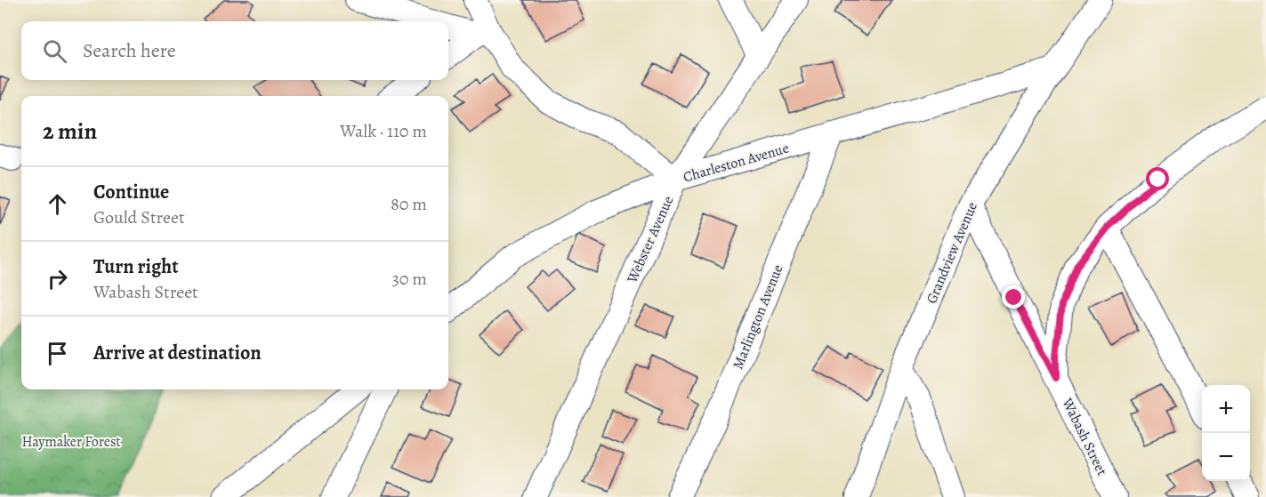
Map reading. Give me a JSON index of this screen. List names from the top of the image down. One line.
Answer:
{"streets":{"street":["Charleston Avenue","Webster Avenue","Grandview Avenue","Marlington Avenue","Wabash Street"]},"crossings":[["Charleston Avenue","Webster Avenue"],["Charleston Avenue","Grandview Avenue"],["Charleston Avenue","Marlington Avenue"],["Grandview Avenue","Wabash Street"]],"parks":["Haymaker Forest"],"page":{"search":"Search here","heading":["2 min","Walk · 110 m"],"list":[["Continue","Gould Street","80 m"],["Turn right","Wabash Street","30 m"],"Arrive at destination"],"map_buttons":["+","−"]}}
